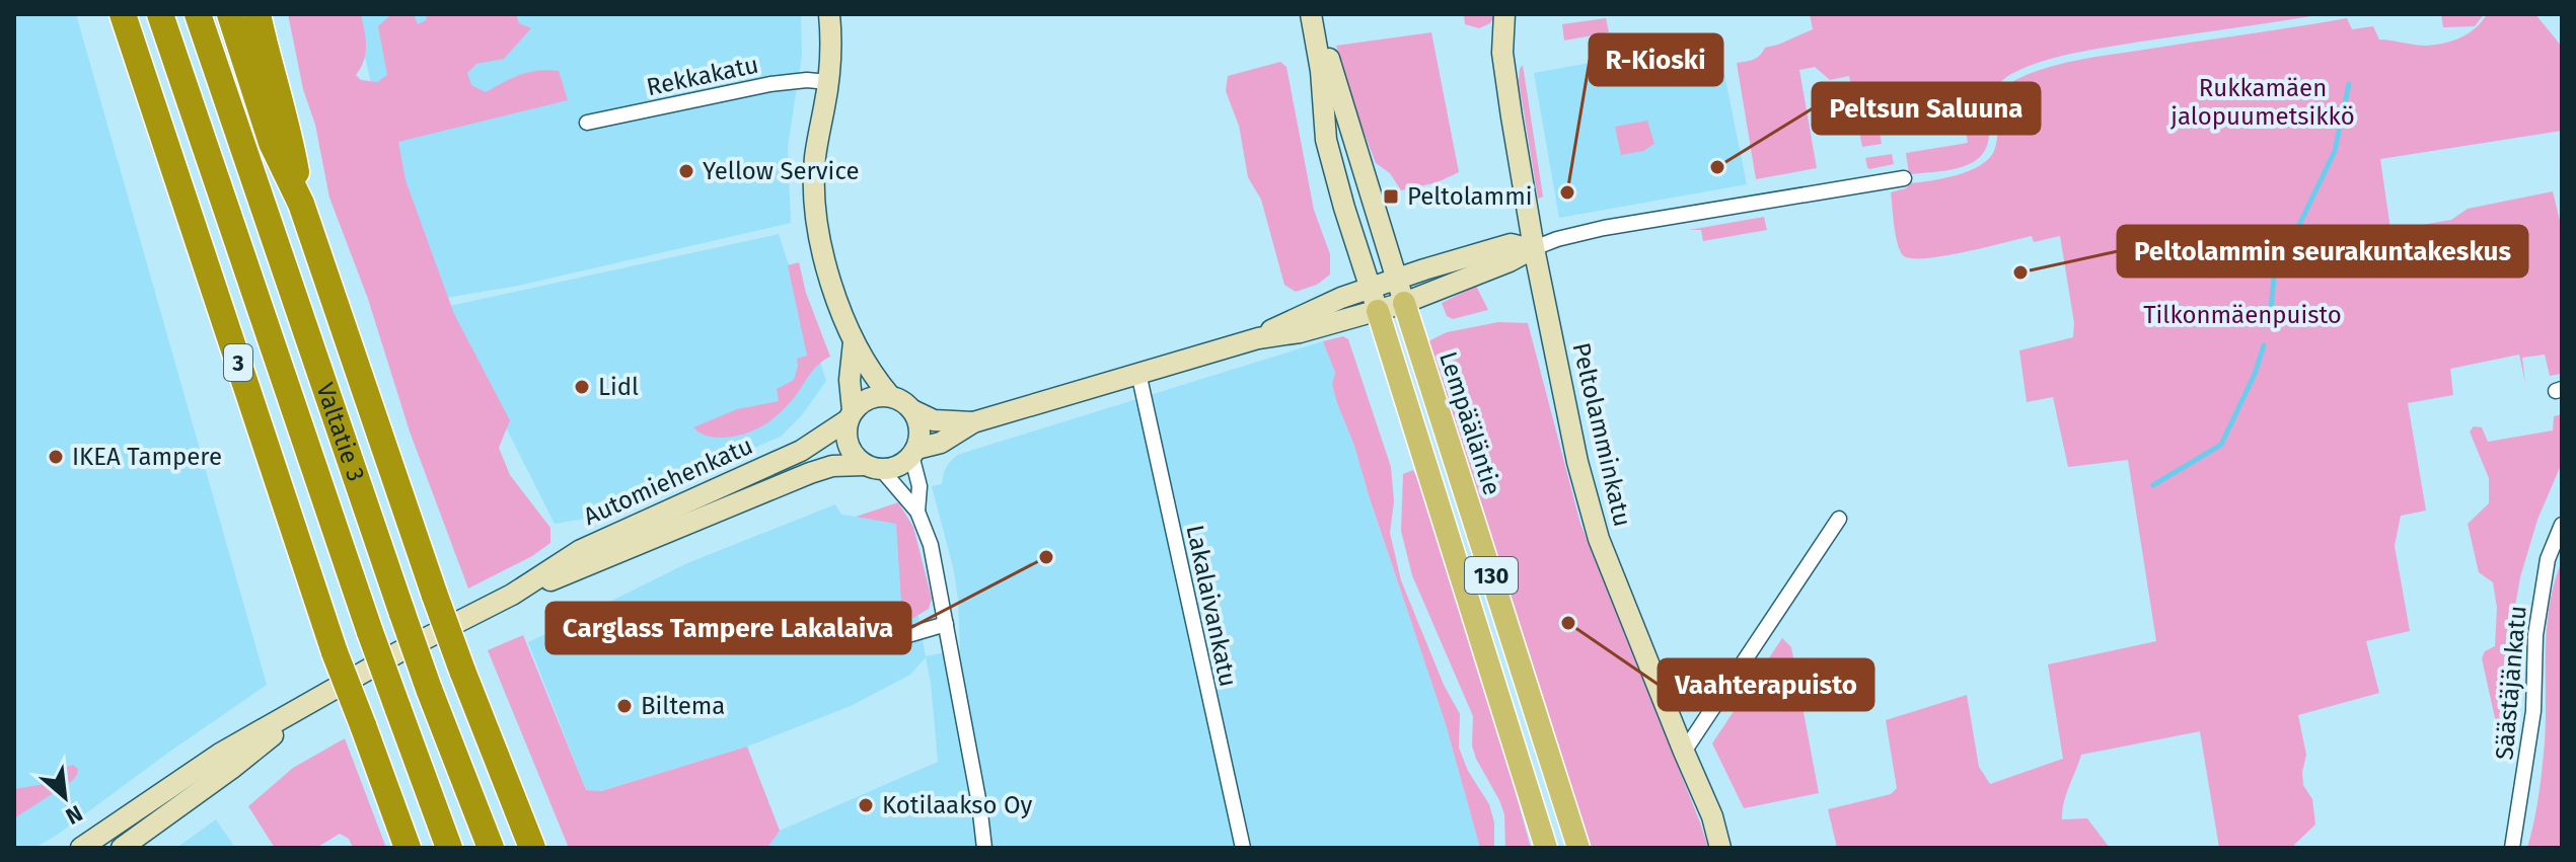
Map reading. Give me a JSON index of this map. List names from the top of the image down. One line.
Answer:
{"streets":{"highway":["3","Valtatie 3"],"main road":["Lempääläntie","Peltolamminkatu","Automiehenkatu","130"],"street":["Rekkakatu","Lakalaivankatu","Säästäjänkatu"]},"parks":["Rukkamäen jalopuumetsikkö","Tilkonmäenpuisto"],"places":{"other":["Peltsun Saluuna","Yellow Service","R-Kioski","Peltolammin seurakuntakeskus","Lidl","IKEA Tampere","Carglass Tampere Lakalaiva","Vaahterapuisto","Biltema","Kotilaakso Oy"],"transit":["Peltolammi"]},"north":"bottom right"}
